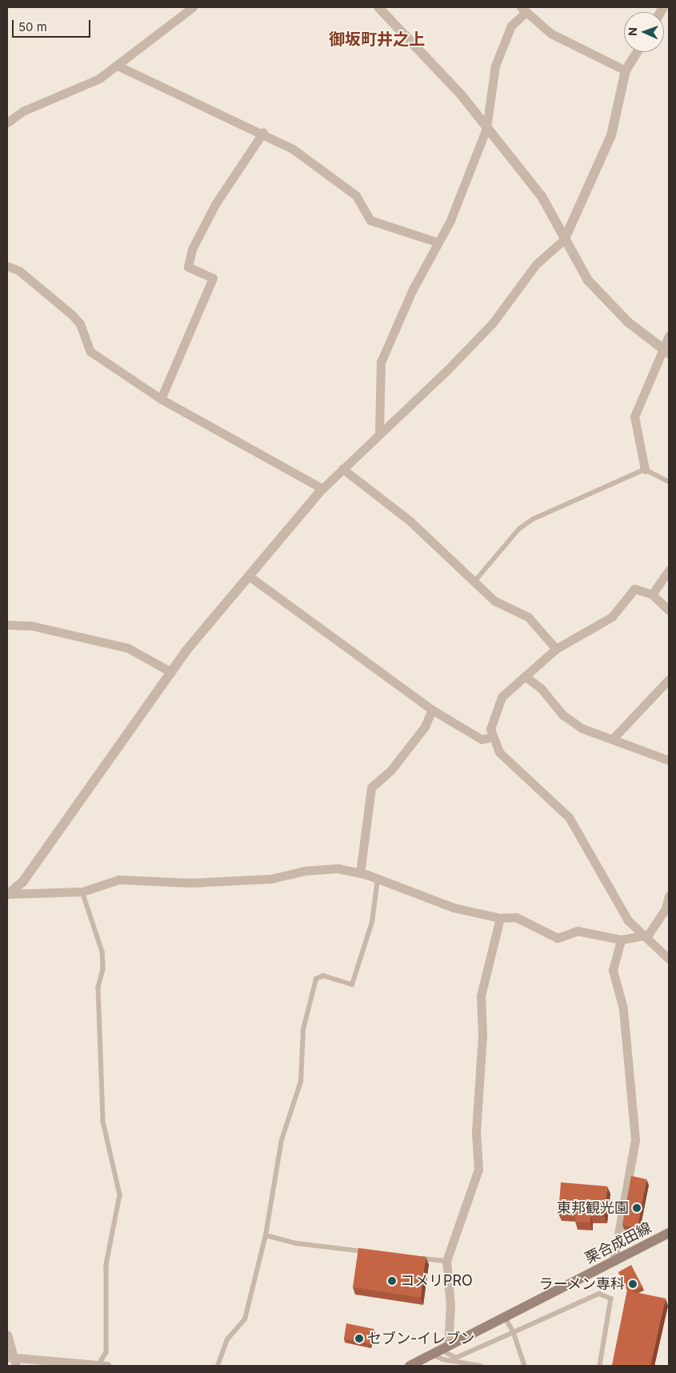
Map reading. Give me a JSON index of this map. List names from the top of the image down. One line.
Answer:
{"streets":{"main road":["栗合成田線"]},"districts":["御坂町井之上"],"places":["東邦観光園","コメリPRO","ラーメン専科","セブン-イレブン"],"scale_bar":"50 m","north":"left"}
